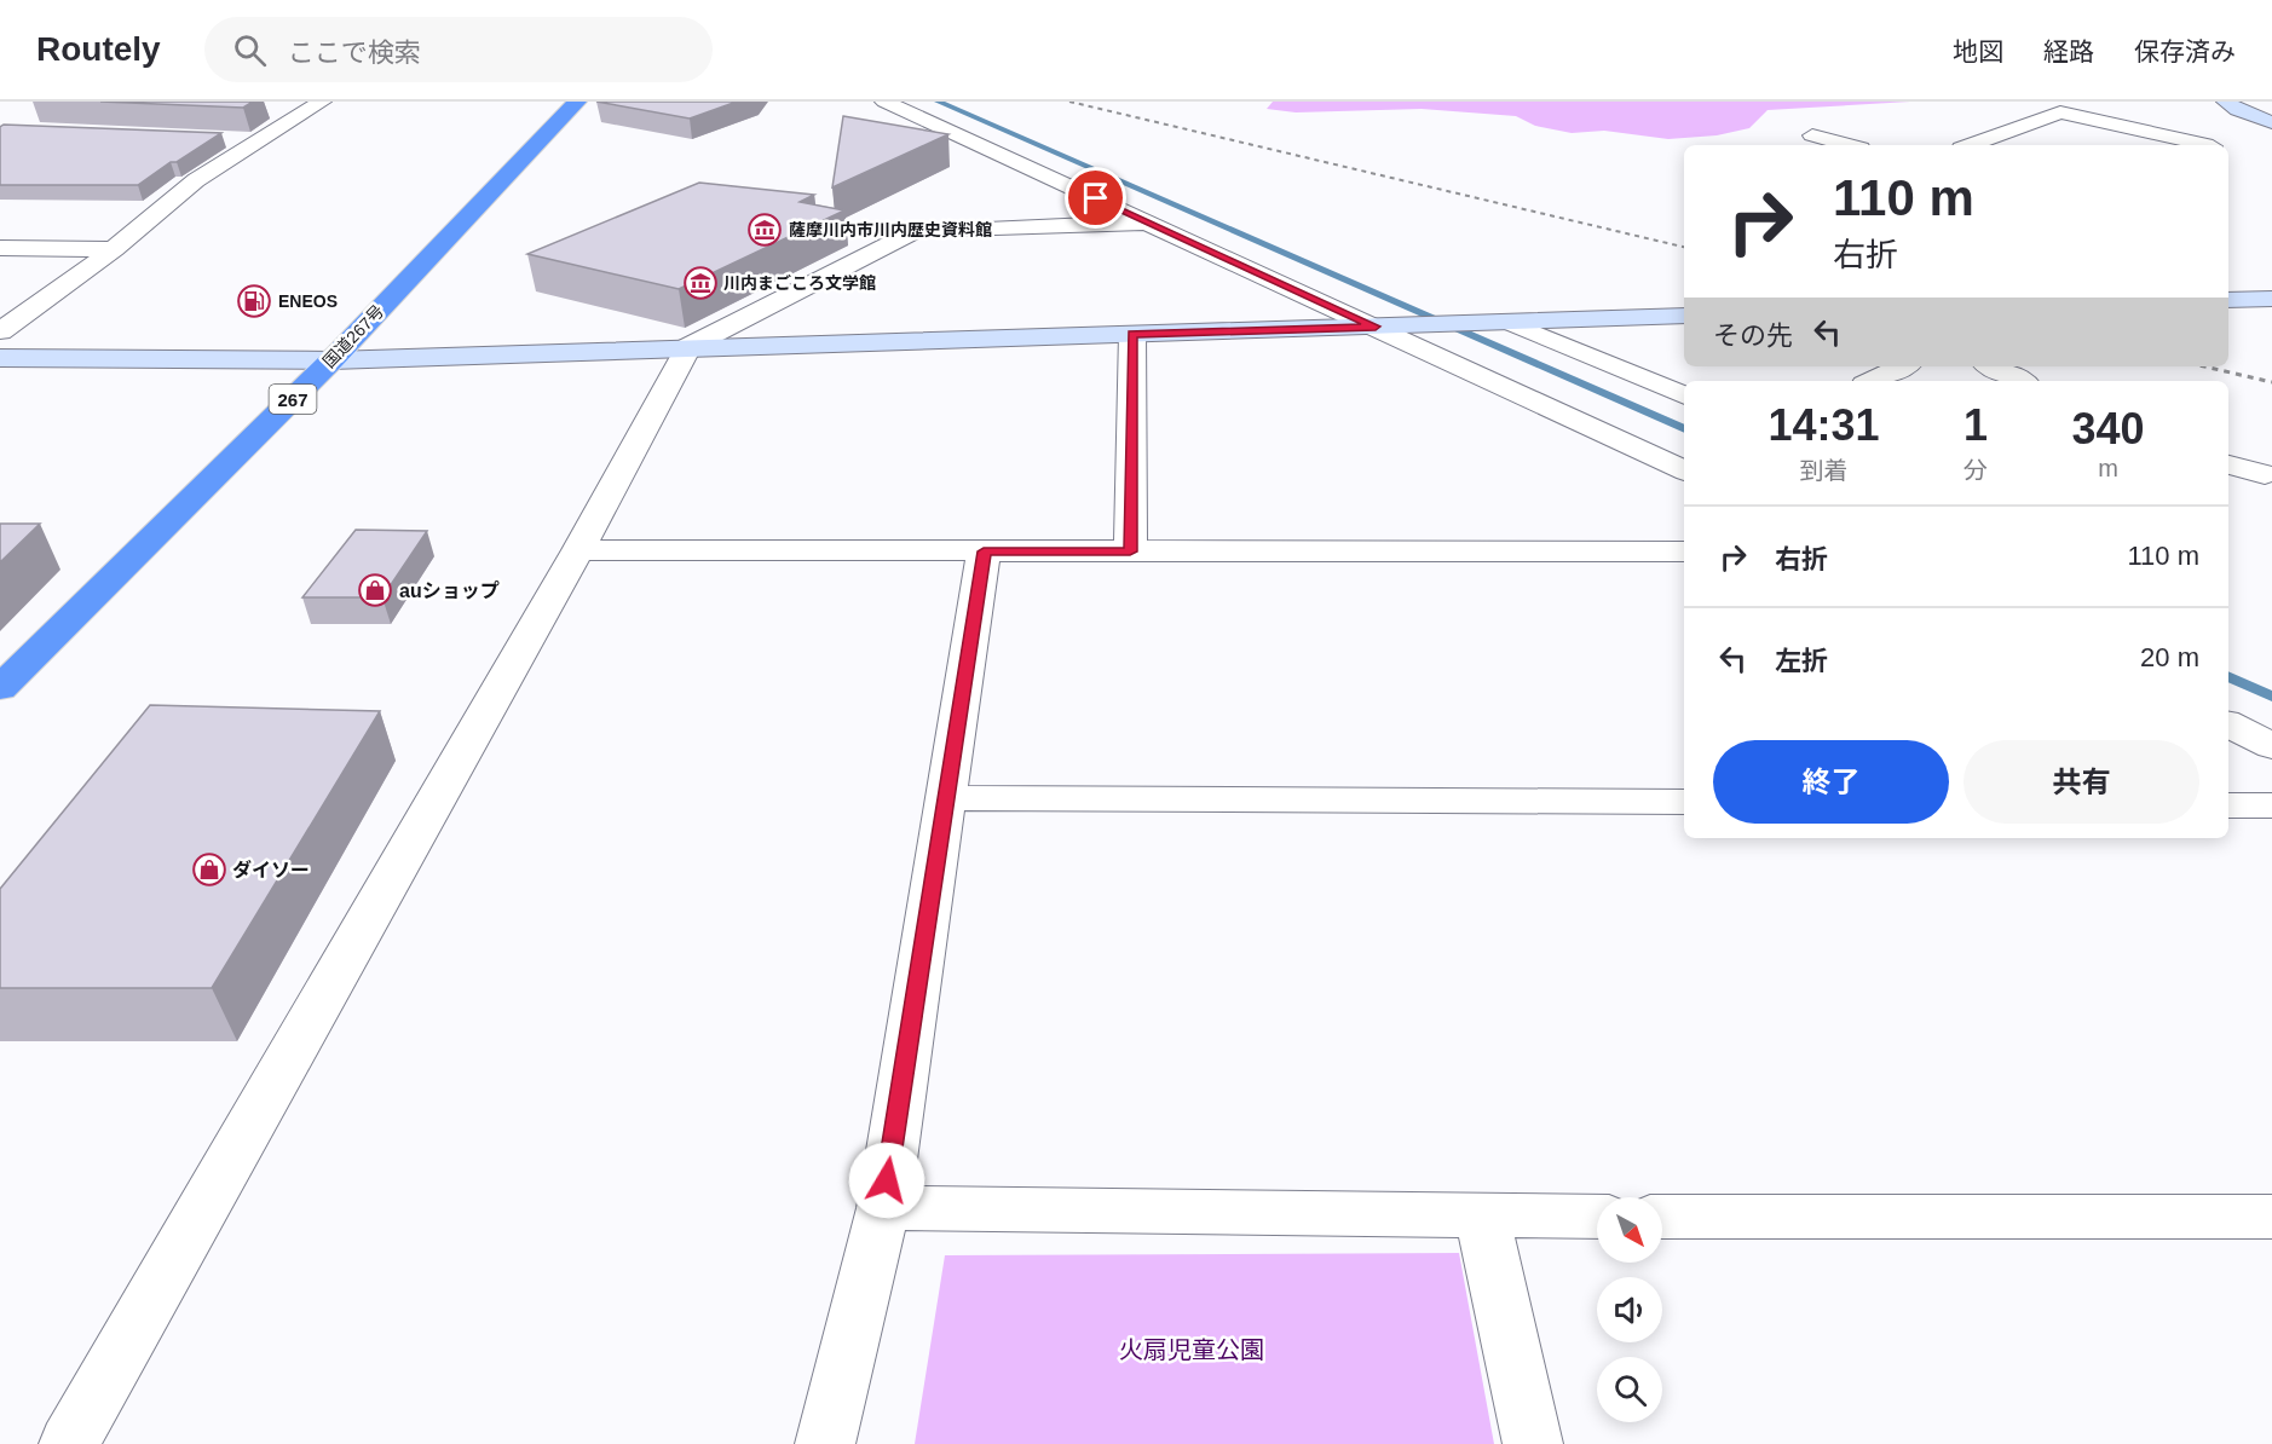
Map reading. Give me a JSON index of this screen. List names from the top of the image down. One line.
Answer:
{"streets":{"highway":["国道267号","267"]},"parks":["火扇児童公園"],"places":{"museum":["薩摩川内市川内歴史資料館","川内まごころ文学館"],"fuel station":["ENEOS"],"shop":["auショップ","ダイソー"]},"north":"bottom right","page":{"header":"Routely","search":"ここで検索","nav":["地図","経路","保存済み"],"turn":["110 m","右折"],"then":"その先","eta":["14:31","到着","1","分","340","m"],"list":[{"name":"右折","value":"110 m"},{"name":"左折","value":"20 m"}],"buttons":["終了","共有"]}}
